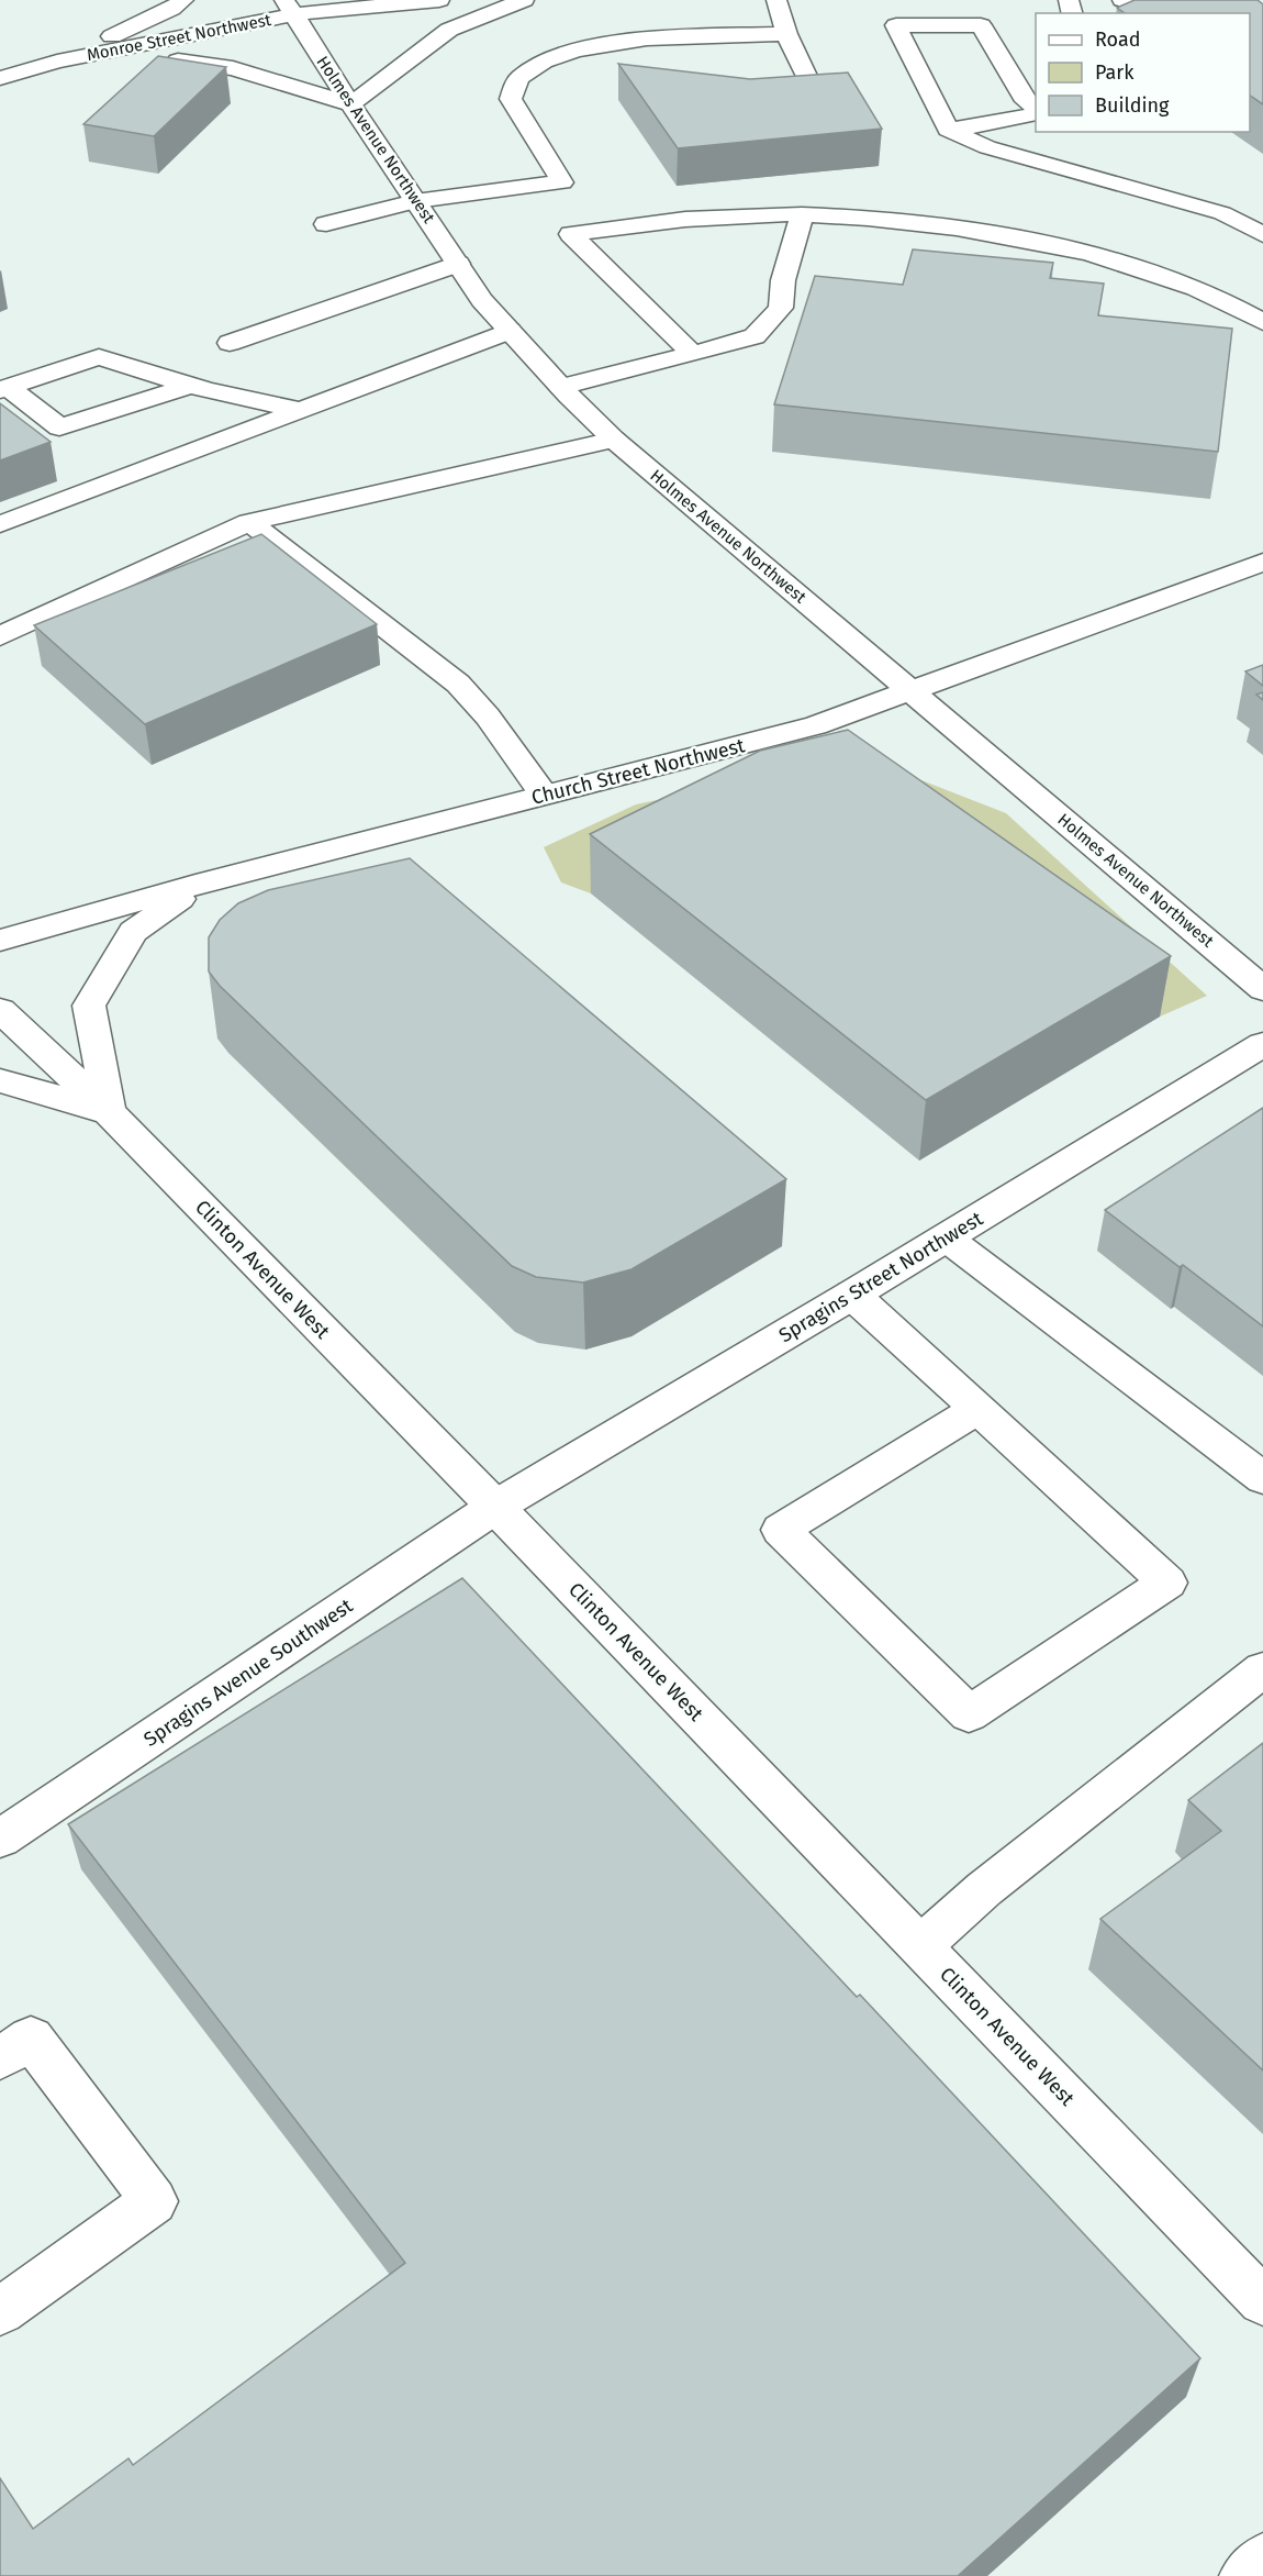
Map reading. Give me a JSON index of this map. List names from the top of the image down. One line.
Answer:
{"streets":{"street":["Monroe Street Northwest","Holmes Avenue Northwest","Church Street Northwest","Clinton Avenue West","Spragins Street Northwest","Spragins Avenue Southwest"]},"crossings":[["Monroe Street Northwest","Holmes Avenue Northwest"],["Holmes Avenue Northwest","Church Street Northwest"],["Clinton Avenue West","Spragins Street Northwest"],["Clinton Avenue West","Spragins Avenue Southwest"],["Spragins Street Northwest","Spragins Avenue Southwest"]],"legend":["Road","Park","Building"]}
